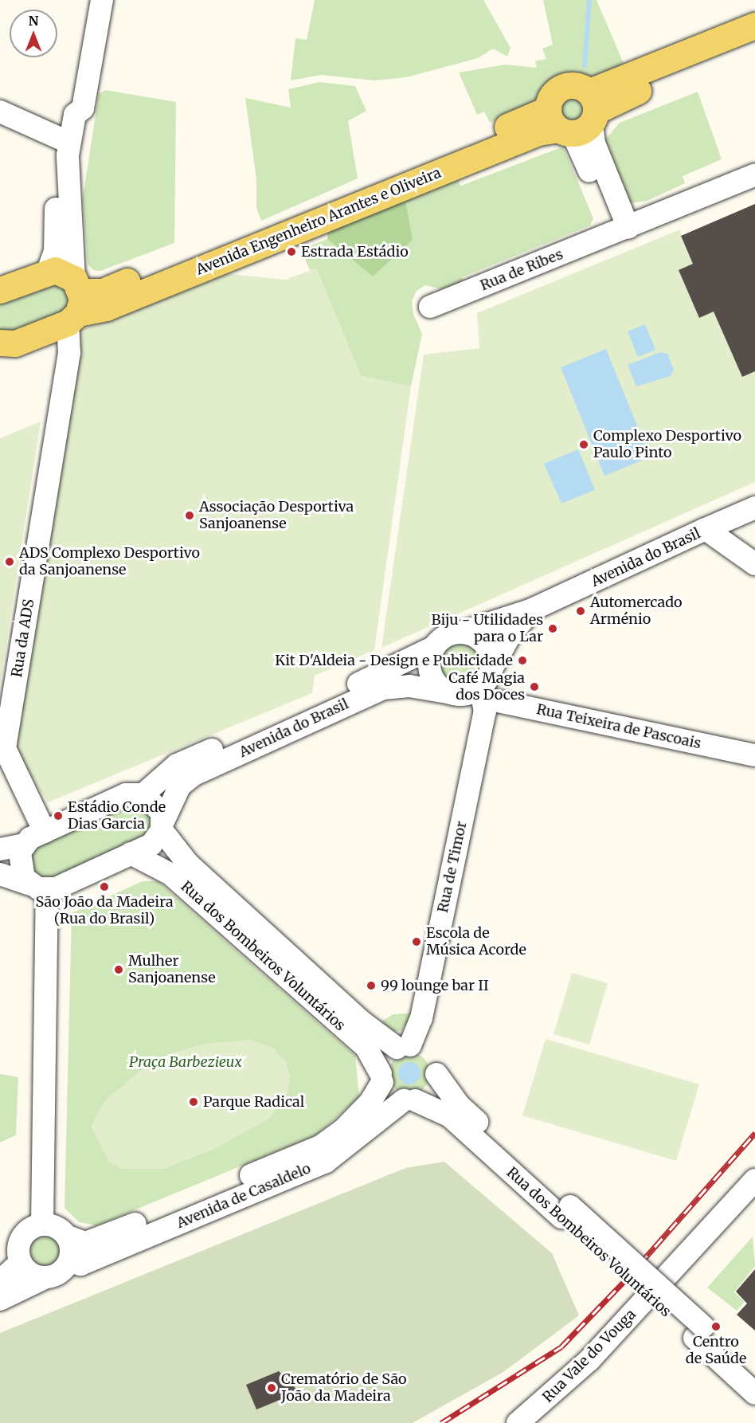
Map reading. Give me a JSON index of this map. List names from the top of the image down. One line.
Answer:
{"streets":{"main road":["Avenida Engenheiro Arantes e Oliveira"],"street":["Rua de Ribes","Avenida do Brasil","Rua da ADS","Rua Teixeira de Pascoais","Rua de Timor","Rua dos Bombeiros Voluntários","Avenida de Casaldelo","Rua Vale do Vouga"]},"crossings":[["Avenida Engenheiro Arantes e Oliveira","Rua da ADS"],["Avenida do Brasil","Rua Teixeira de Pascoais"],["Avenida do Brasil","Rua de Timor"],["Avenida do Brasil","Rua dos Bombeiros Voluntários"],["Rua Teixeira de Pascoais","Rua de Timor"],["Rua de Timor","Rua dos Bombeiros Voluntários"],["Rua de Timor","Avenida de Casaldelo"],["Rua dos Bombeiros Voluntários","Avenida de Casaldelo"]],"parks":["Praça Barbezieux"],"places":["Estrada Estádio","Complexo Desportivo Paulo Pinto","Associação Desportiva Sanjoanense","ADS Complexo Desportivo da Sanjoanense","Automercado Arménio","Biju - Utilidades para o Lar","Kit D'Aldeia - Design e Publicidade","Café Magia dos Doces","Estádio Conde Dias Garcia","São João da Madeira (Rua do Brasil)","Escola de Música Acorde","Mulher Sanjoanense","99 lounge bar II","Parque Radical","Centro de Saúde","Crematório de São João da Madeira"],"north":"top"}
